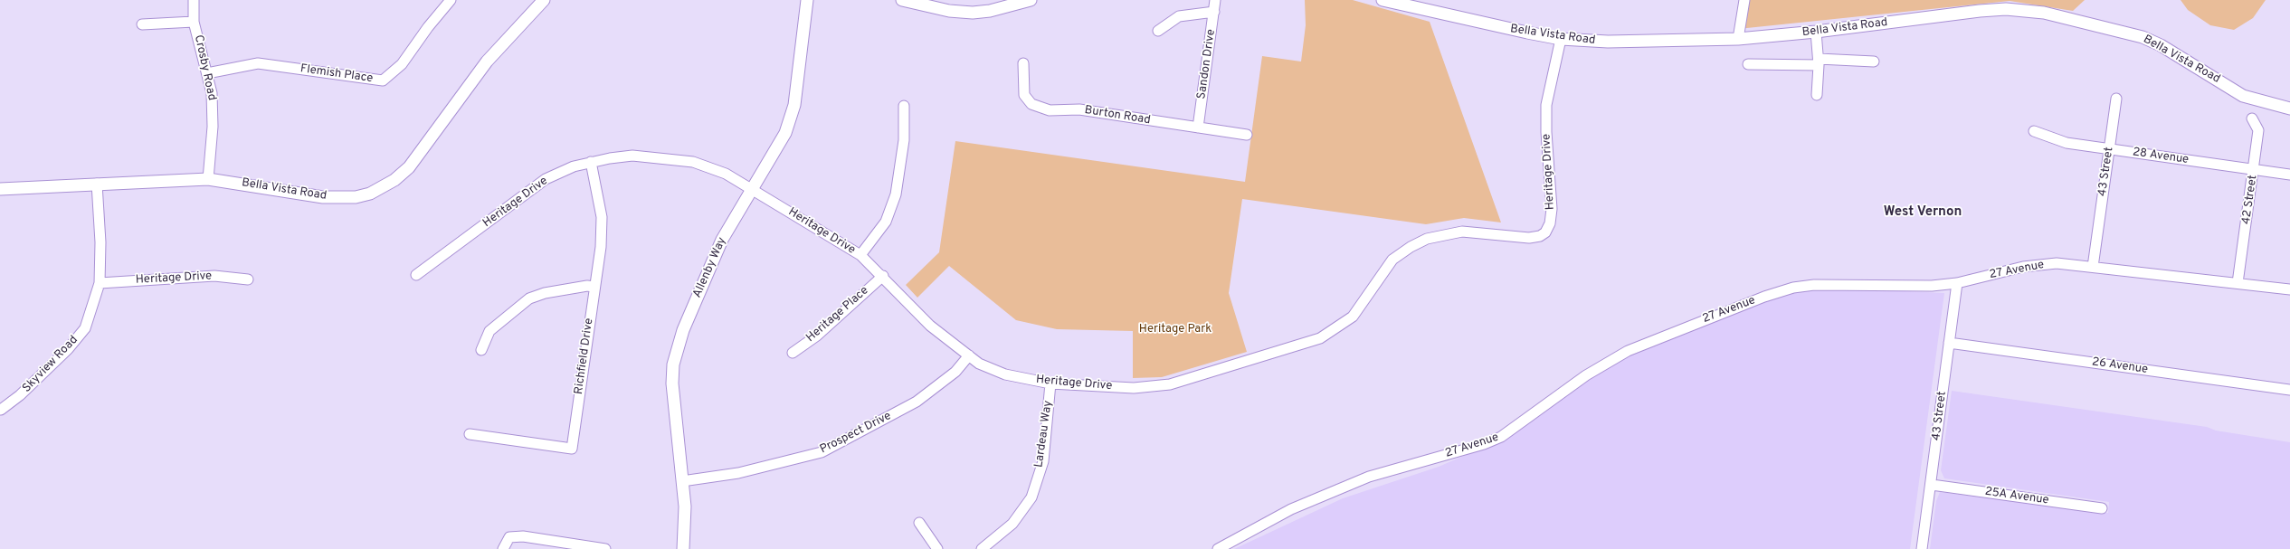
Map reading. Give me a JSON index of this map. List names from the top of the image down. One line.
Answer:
{"streets":{"street":["Bella Vista Road","Sandon Drive","Crosby Road","Flemish Place","Burton Road","28 Avenue","Heritage Drive","43 Street","42 Street","Allenby Way","27 Avenue","Heritage Place","Richfield Drive","Skyview Road","26 Avenue","Prospect Drive","Lardeau Way","25A Avenue"]},"crossings":[["Bella Vista Road","Crosby Road"],["Bella Vista Road","Heritage Drive"],["Bella Vista Road","Skyview Road"],["Sandon Drive","Burton Road"],["Crosby Road","Flemish Place"],["28 Avenue","43 Street"],["28 Avenue","42 Street"],["Heritage Drive","Allenby Way"],["Heritage Drive","Heritage Place"],["Heritage Drive","Richfield Drive"],["Heritage Drive","Skyview Road"],["Heritage Drive","Prospect Drive"],["Heritage Drive","Lardeau Way"],["43 Street","27 Avenue"],["43 Street","26 Avenue"],["43 Street","25A Avenue"],["42 Street","27 Avenue"],["Allenby Way","Prospect Drive"]],"districts":["West Vernon"],"parks":["Heritage Park"]}
